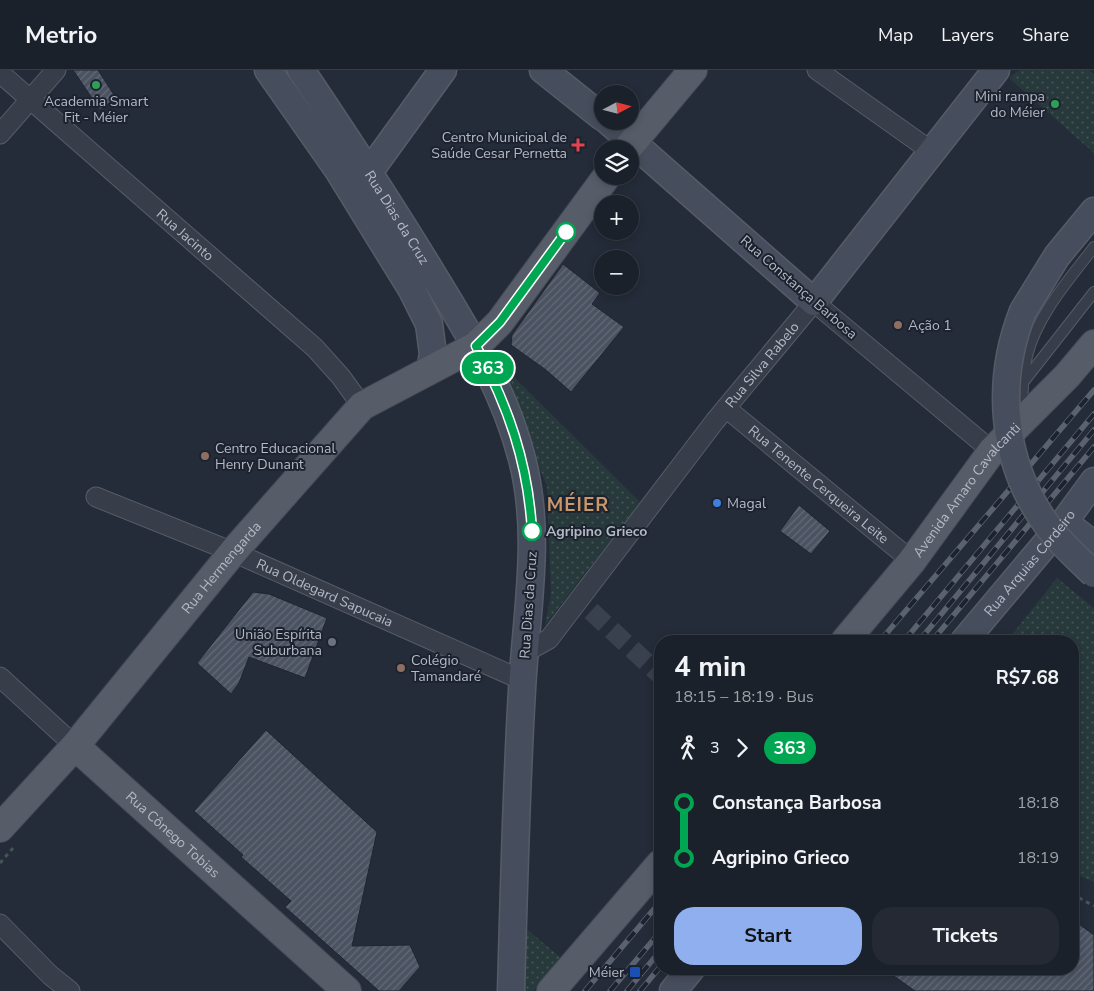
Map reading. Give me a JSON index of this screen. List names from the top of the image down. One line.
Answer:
{"streets":{"main road":["Avenida Amaro Cavalcanti","Rua Hermengarda","Rua Cônego Tobias"],"street":["Rua Dias da Cruz","Rua Jacinto","Rua Constança Barbosa","Rua Silva Rabelo","Rua Tenente Cerqueira Leite","Rua Arquias Cordeiro","Rua Oldegard Sapucaia"]},"crossings":[["Rua Dias da Cruz","Rua Silva Rabelo"],["Rua Dias da Cruz","Rua Hermengarda"],["Rua Dias da Cruz","Rua Oldegard Sapucaia"],["Rua Jacinto","Rua Hermengarda"],["Rua Constança Barbosa","Rua Silva Rabelo"],["Rua Constança Barbosa","Avenida Amaro Cavalcanti"],["Rua Silva Rabelo","Rua Tenente Cerqueira Leite"],["Rua Tenente Cerqueira Leite","Avenida Amaro Cavalcanti"],["Rua Hermengarda","Rua Oldegard Sapucaia"],["Rua Hermengarda","Rua Cônego Tobias"]],"districts":["MÉIER"],"places":{"other":["Academia Smart Fit - Méier","Mini rampa do Méier","Ação 1","Centro Educacional Henry Dunant","Magal","Agripino Grieco","União Espírita Suburbana","Colégio Tamandaré"],"health":["Centro Municipal de Saúde Cesar Pernetta"],"transit":["Méier"]},"lines":["bus line 363"],"north":"right","page":{"header":"Metrio","nav":["Map","Layers","Share"],"on_map":"363","map_buttons":["+","−"],"heading":["4 min","18:15 – 18:19 · Bus","R$7.68"],"legs":["3","363"],"list":[{"name":"Constança Barbosa","value":"18:18"},{"name":"Agripino Grieco","value":"18:19"}],"buttons":["Start","Tickets"]}}
